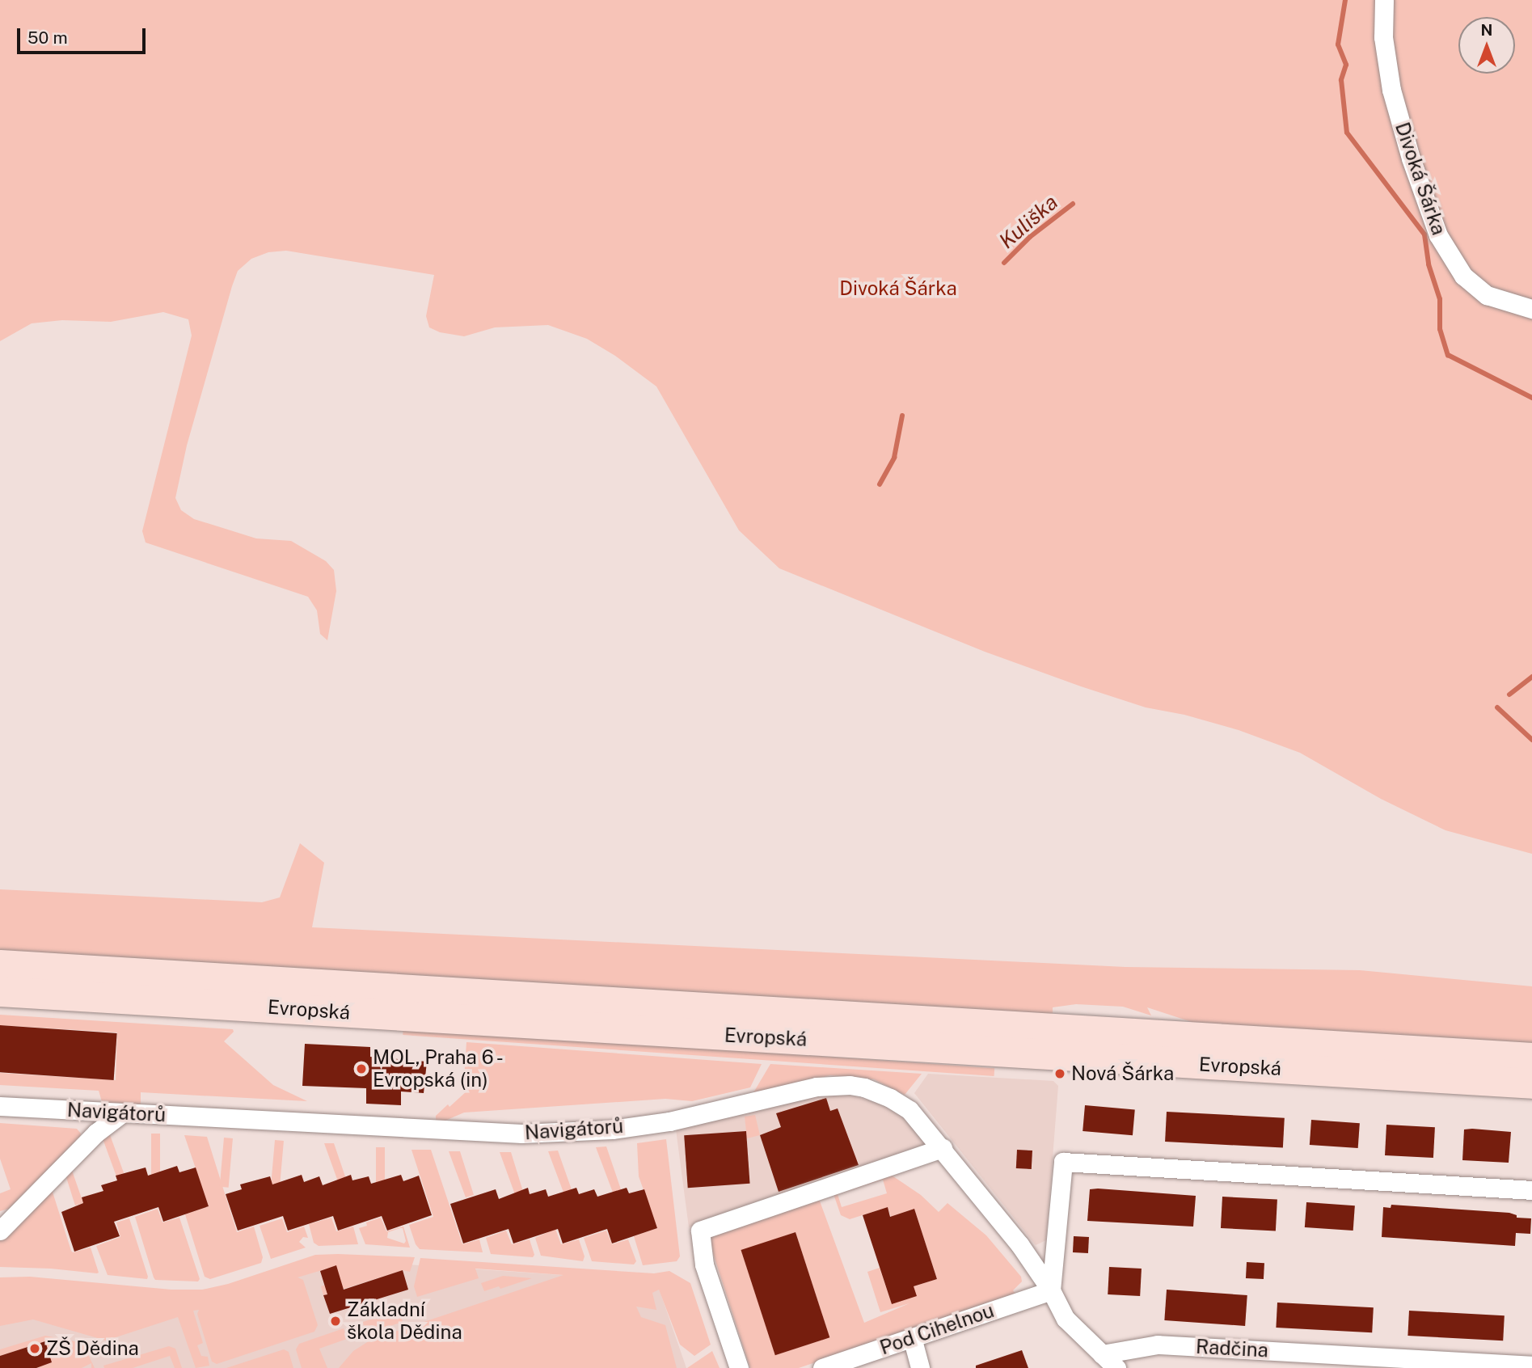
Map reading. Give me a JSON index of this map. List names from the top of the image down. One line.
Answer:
{"streets":{"main road":["Evropská"],"street":["Divoká Šárka","Navigátorů","Pod Cihelnou","Radčina"]},"crossings":[["Navigátorů","Pod Cihelnou"],["Navigátorů","Radčina"]],"water":["Kuliška"],"parks":["Divoká Šárka"],"places":["MOL, Praha 6 - Evropská (in)","Nová Šárka","Základní škola Dědina","ZŠ Dědina"],"scale_bar":"50 m","north":"top"}
